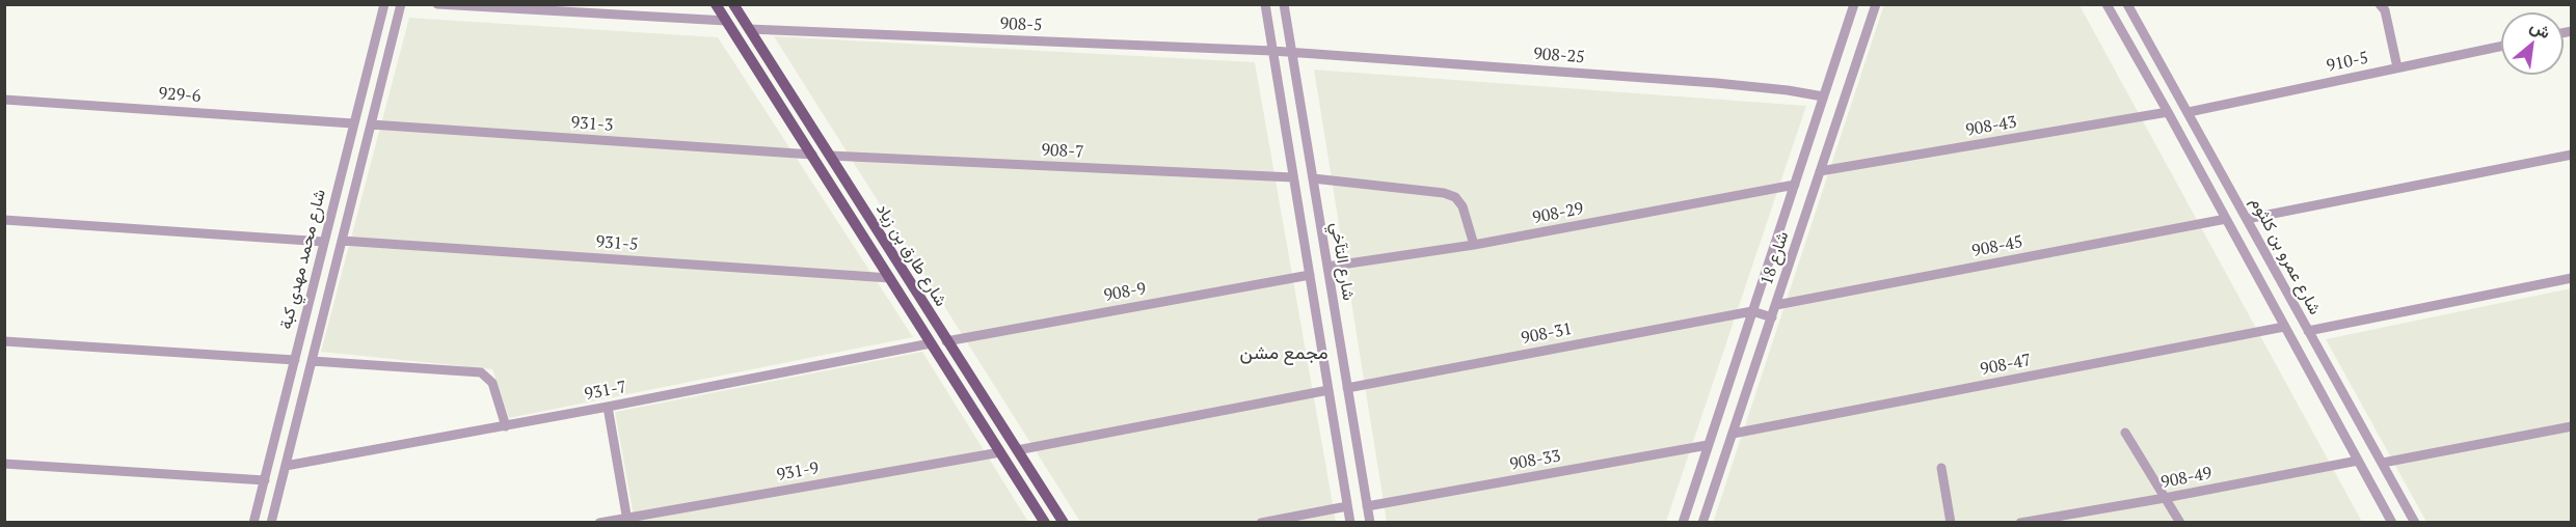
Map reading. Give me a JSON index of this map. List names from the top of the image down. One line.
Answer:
{"streets":{"main road":["شارع طارق بن زياد"],"street":["908-5","908-25","910-5","929-6","931-3","908-43","908-7","908-29","931-5","908-45","شارع عمرو بن كلثوم","شارع 18","شارع محمد مهدي كبة","شارع التآخي","908-9","908-31","908-47","931-7","908-33","931-9","908-49"]},"crossings":[["908-5","908-25"],["908-5","شارع طارق بن زياد"],["908-5","شارع التآخي"],["908-25","شارع 18"],["908-25","شارع التآخي"],["910-5","شارع عمرو بن كلثوم"],["929-6","شارع محمد مهدي كبة"],["931-3","شارع طارق بن زياد"],["931-3","شارع محمد مهدي كبة"],["908-43","شارع عمرو بن كلثوم"],["908-43","شارع 18"],["908-7","شارع طارق بن زياد"],["908-7","شارع التآخي"],["908-29","شارع 18"],["908-29","شارع التآخي"],["931-5","شارع طارق بن زياد"],["931-5","شارع محمد مهدي كبة"],["908-45","شارع عمرو بن كلثوم"],["908-45","شارع 18"],["شارع طارق بن زياد","908-9"],["شارع طارق بن زياد","931-7"],["شارع طارق بن زياد","931-9"],["شارع عمرو بن كلثوم","908-47"],["شارع عمرو بن كلثوم","908-49"],["شارع 18","908-31"],["شارع 18","908-47"],["شارع 18","908-33"],["شارع محمد مهدي كبة","931-7"],["شارع التآخي","908-9"],["شارع التآخي","908-31"],["شارع التآخي","908-33"]],"districts":["مجمع مشن"],"north":"top right"}
